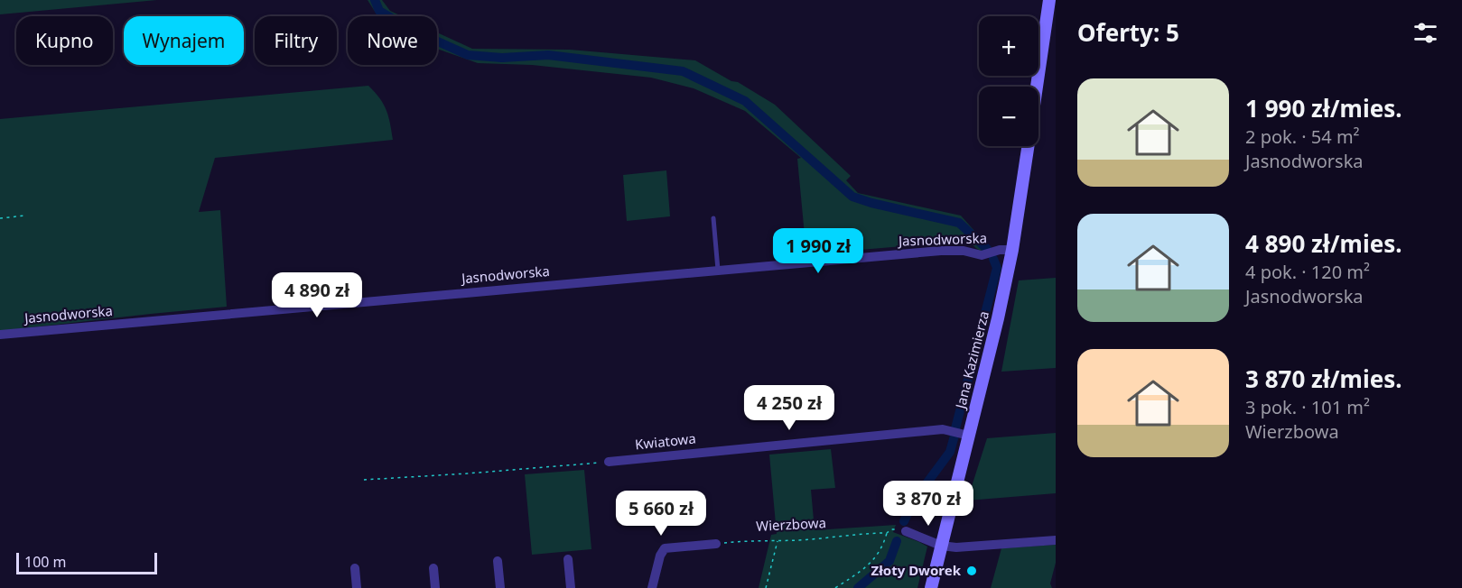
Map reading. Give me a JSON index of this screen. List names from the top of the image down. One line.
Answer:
{"streets":{"main road":["Jana Kazimierza"],"street":["Jasnodworska","Kwiatowa"],"path":["Wierzbowa"]},"crossings":[["Jasnodworska","Jana Kazimierza"],["Jana Kazimierza","Kwiatowa"]],"places":["Złoty Dworek"],"scale_bar":"100 m","page":{"heading":"Oferty: 5","map_buttons":["+","−"],"chip":["Kupno","Wynajem","Filtry","Nowe"],"list":[{"name":"1 990 zł/mies.","note":"2 pok. · 54 m² · Jasnodworska"},{"name":"4 890 zł/mies.","note":"4 pok. · 120 m² · Jasnodworska"},{"name":"3 870 zł/mies.","note":"3 pok. · 101 m² · Wierzbowa"}],"price":["1 990 zł","4 890 zł","4 250 zł","3 870 zł","5 660 zł"],"scale":"100 m"}}
